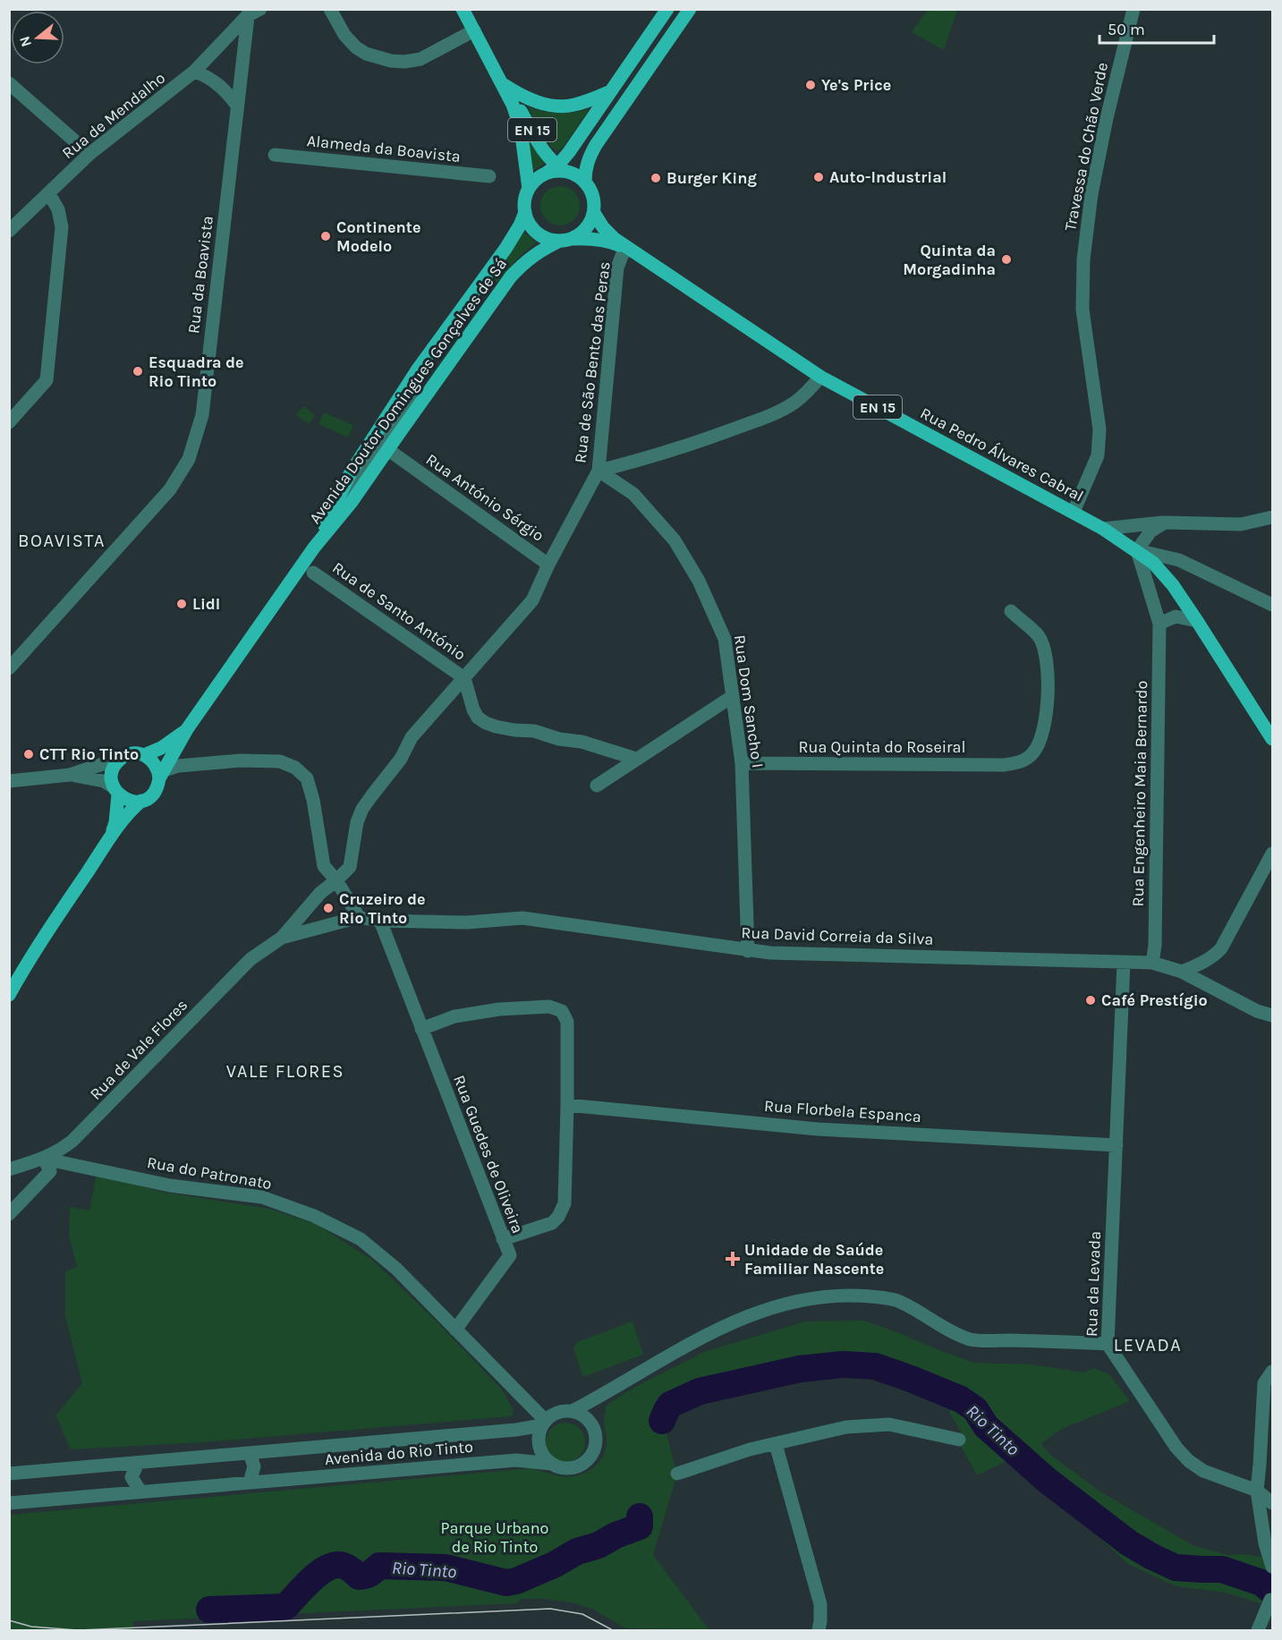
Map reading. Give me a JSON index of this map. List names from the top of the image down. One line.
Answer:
{"streets":{"main road":["EN 15","Avenida Doutor Domingues Gonçalves de Sá","Rua Pedro Álvares Cabral"],"street":["Rua de Mendalho","Travessa do Chão Verde","Alameda da Boavista","Rua da Boavista","Rua de São Bento das Peras","Rua António Sérgio","Rua de Santo António","Rua Dom Sancho I","Rua Quinta do Roseiral","Rua Engenheiro Maia Bernardo","Rua David Correia da Silva","Rua de Vale Flores","Rua Florbela Espanca","Rua Guedes de Oliveira","Rua do Patronato","Rua da Levada","Avenida do Rio Tinto"]},"crossings":[["Rua de Mendalho","Rua da Boavista"],["EN 15","Avenida Doutor Domingues Gonçalves de Sá"],["EN 15","Rua Pedro Álvares Cabral"],["Travessa do Chão Verde","Rua Pedro Álvares Cabral"],["Rua de São Bento das Peras","Rua Pedro Álvares Cabral"],["Rua de São Bento das Peras","Rua António Sérgio"],["Rua de São Bento das Peras","Rua de Santo António"],["Rua de São Bento das Peras","Rua Dom Sancho I"],["Rua de São Bento das Peras","Rua de Vale Flores"],["Avenida Doutor Domingues Gonçalves de Sá","Rua Pedro Álvares Cabral"],["Avenida Doutor Domingues Gonçalves de Sá","Rua António Sérgio"],["Rua Pedro Álvares Cabral","Rua Engenheiro Maia Bernardo"],["Rua Dom Sancho I","Rua Quinta do Roseiral"],["Rua Dom Sancho I","Rua David Correia da Silva"],["Rua Engenheiro Maia Bernardo","Rua David Correia da Silva"],["Rua David Correia da Silva","Rua Guedes de Oliveira"],["Rua David Correia da Silva","Rua da Levada"],["Rua de Vale Flores","Rua do Patronato"],["Rua Florbela Espanca","Rua da Levada"],["Rua Guedes de Oliveira","Rua do Patronato"]],"districts":["BOAVISTA","VALE FLORES","LEVADA"],"water":["Rio Tinto"],"parks":["Parque Urbano de Rio Tinto"],"places":{"other":["Ye's Price","Auto-Industrial","Burger King","Continente Modelo","Quinta da Morgadinha","Esquadra de Rio Tinto","Lidl","CTT Rio Tinto","Cruzeiro de Rio Tinto","Café Prestígio"],"health":["Unidade de Saúde Familiar Nascente"]},"scale_bar":"50 m","north":"left"}
